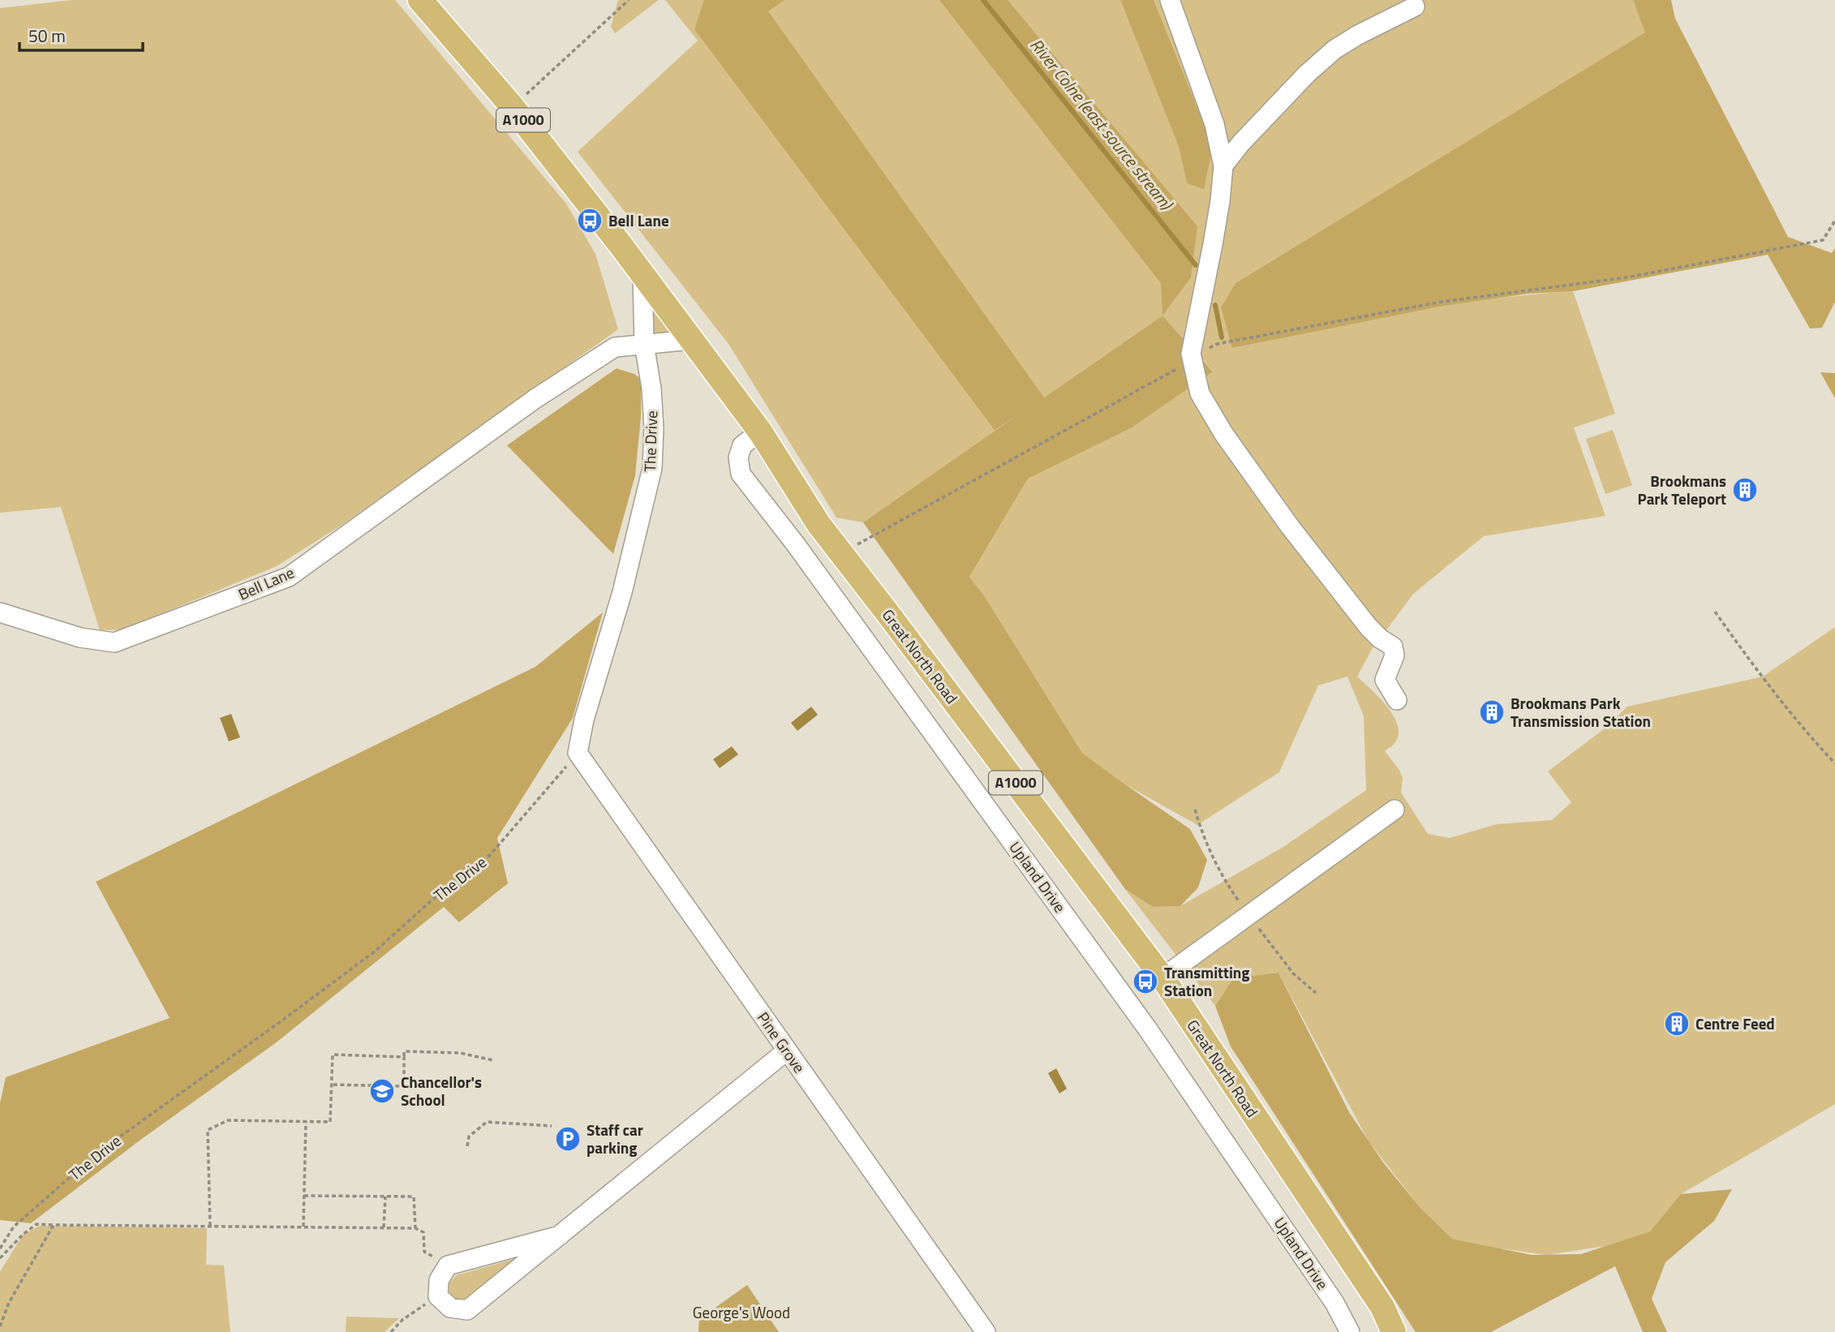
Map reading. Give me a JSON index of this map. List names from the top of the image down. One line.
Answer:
{"streets":{"main road":["A1000","Great North Road"],"street":["The Drive","Bell Lane","Upland Drive","Pine Grove"]},"crossings":[["The Drive","Bell Lane"],["The Drive","Pine Grove"],["Bell Lane","Great North Road"],["Great North Road","Upland Drive"]],"water":["River Colne (east source stream)"],"parks":["George's Wood"],"places":{"bus stop":["Bell Lane","Transmitting Station"],"building":["Brookmans Park Teleport","Brookmans Park Transmission Station","Centre Feed"],"school or university":["Chancellor's School"],"parking":["Staff car parking"]},"scale_bar":"50 m"}
